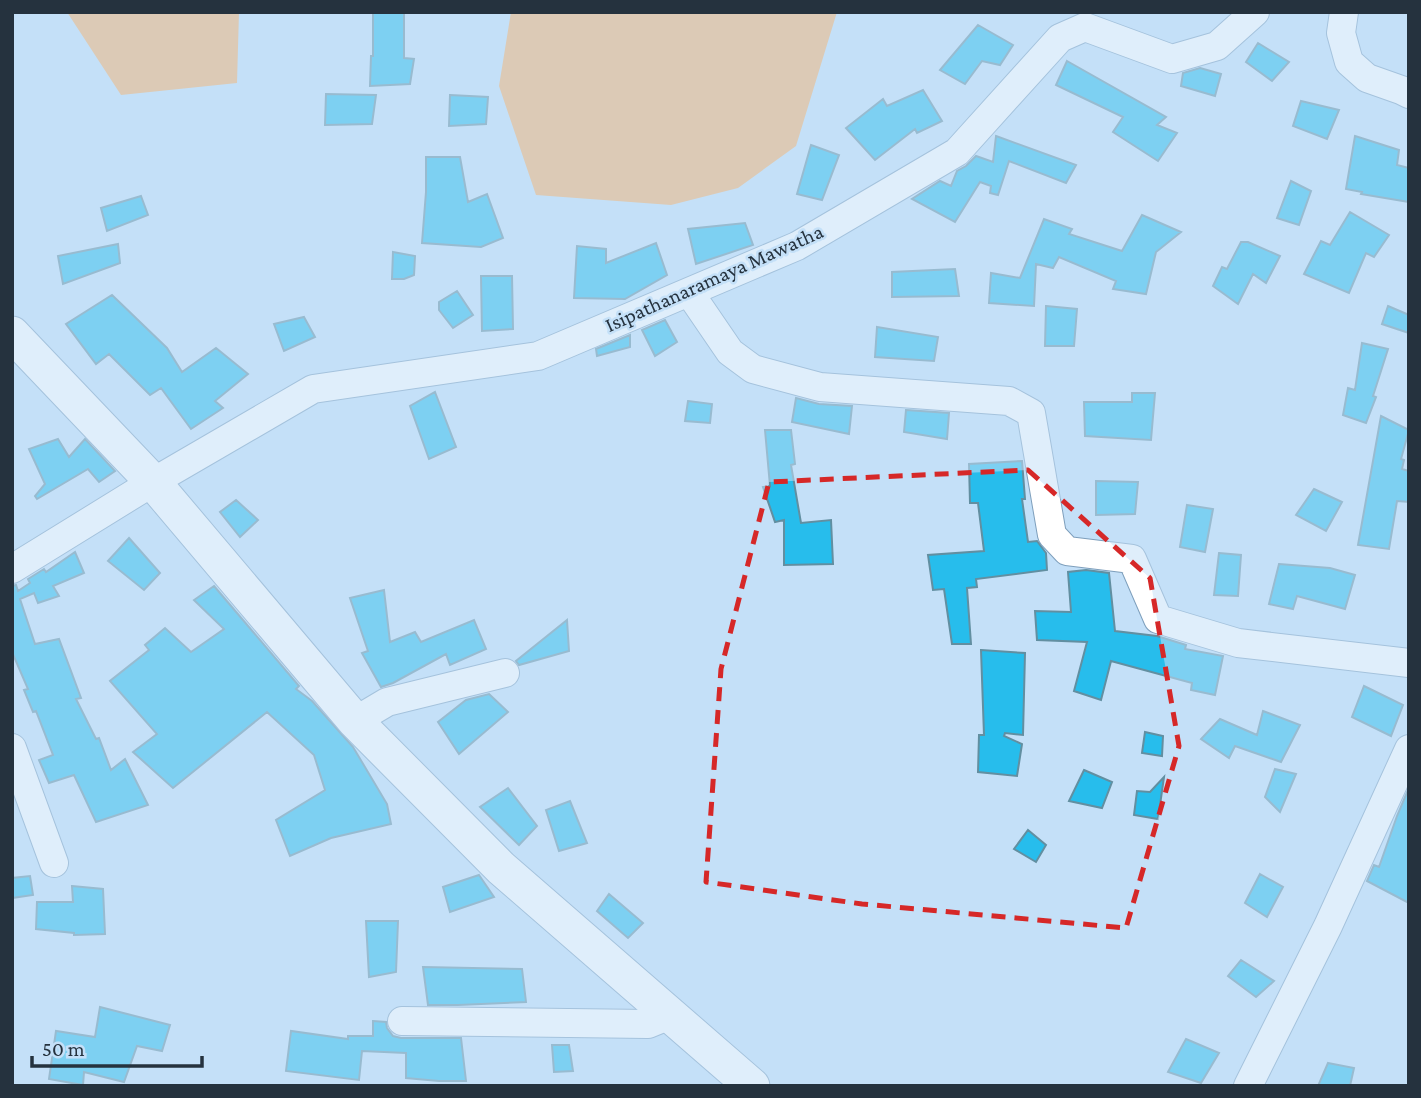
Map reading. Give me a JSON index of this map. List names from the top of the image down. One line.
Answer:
{"streets":{"street":["Isipathanaramaya Mawatha"]},"scale_bar":"50 m"}
